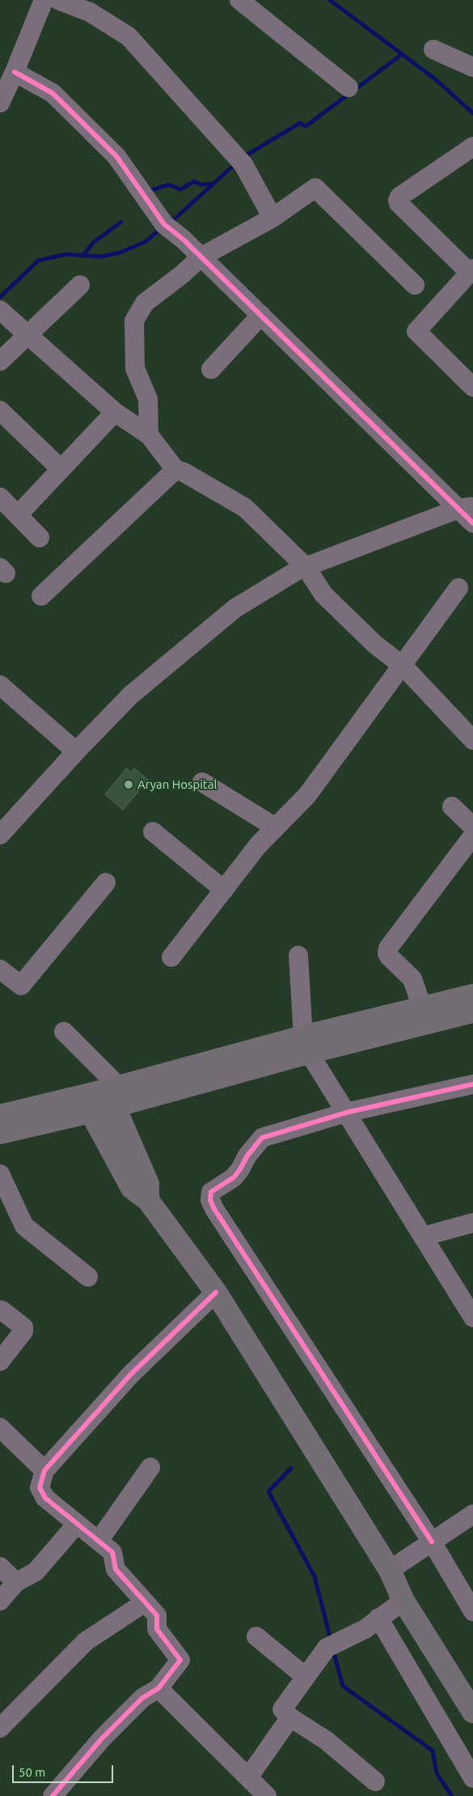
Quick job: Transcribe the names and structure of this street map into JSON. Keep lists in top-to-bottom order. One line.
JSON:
{"places":["Aryan Hospital"],"scale_bar":"50 m"}
